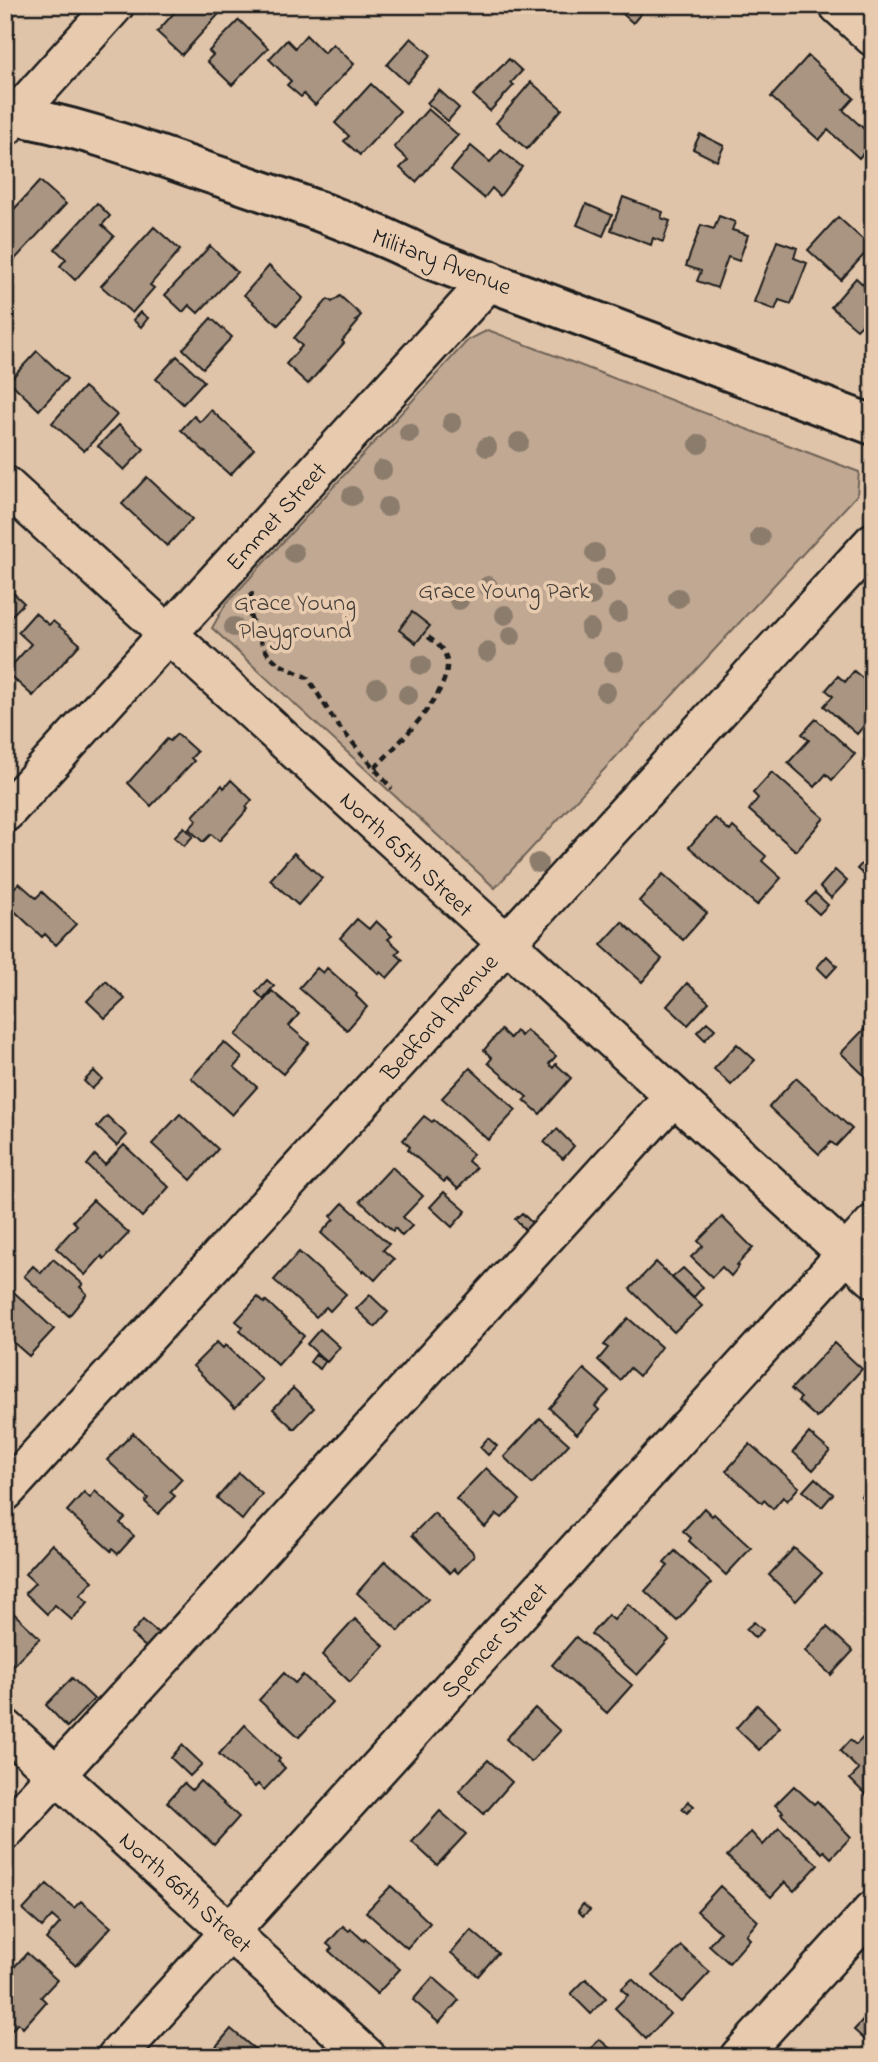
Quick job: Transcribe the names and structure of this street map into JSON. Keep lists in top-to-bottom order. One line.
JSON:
{"streets":{"main road":["Military Avenue"],"street":["Emmet Street","North 65th Street","Bedford Avenue","Spencer Street","North 66th Street"]},"crossings":[["Military Avenue","Emmet Street"],["Emmet Street","North 65th Street"],["North 65th Street","Bedford Avenue"],["North 65th Street","Spencer Street"],["Spencer Street","North 66th Street"]],"parks":["Grace Young Park","Grace Young Playground"]}
